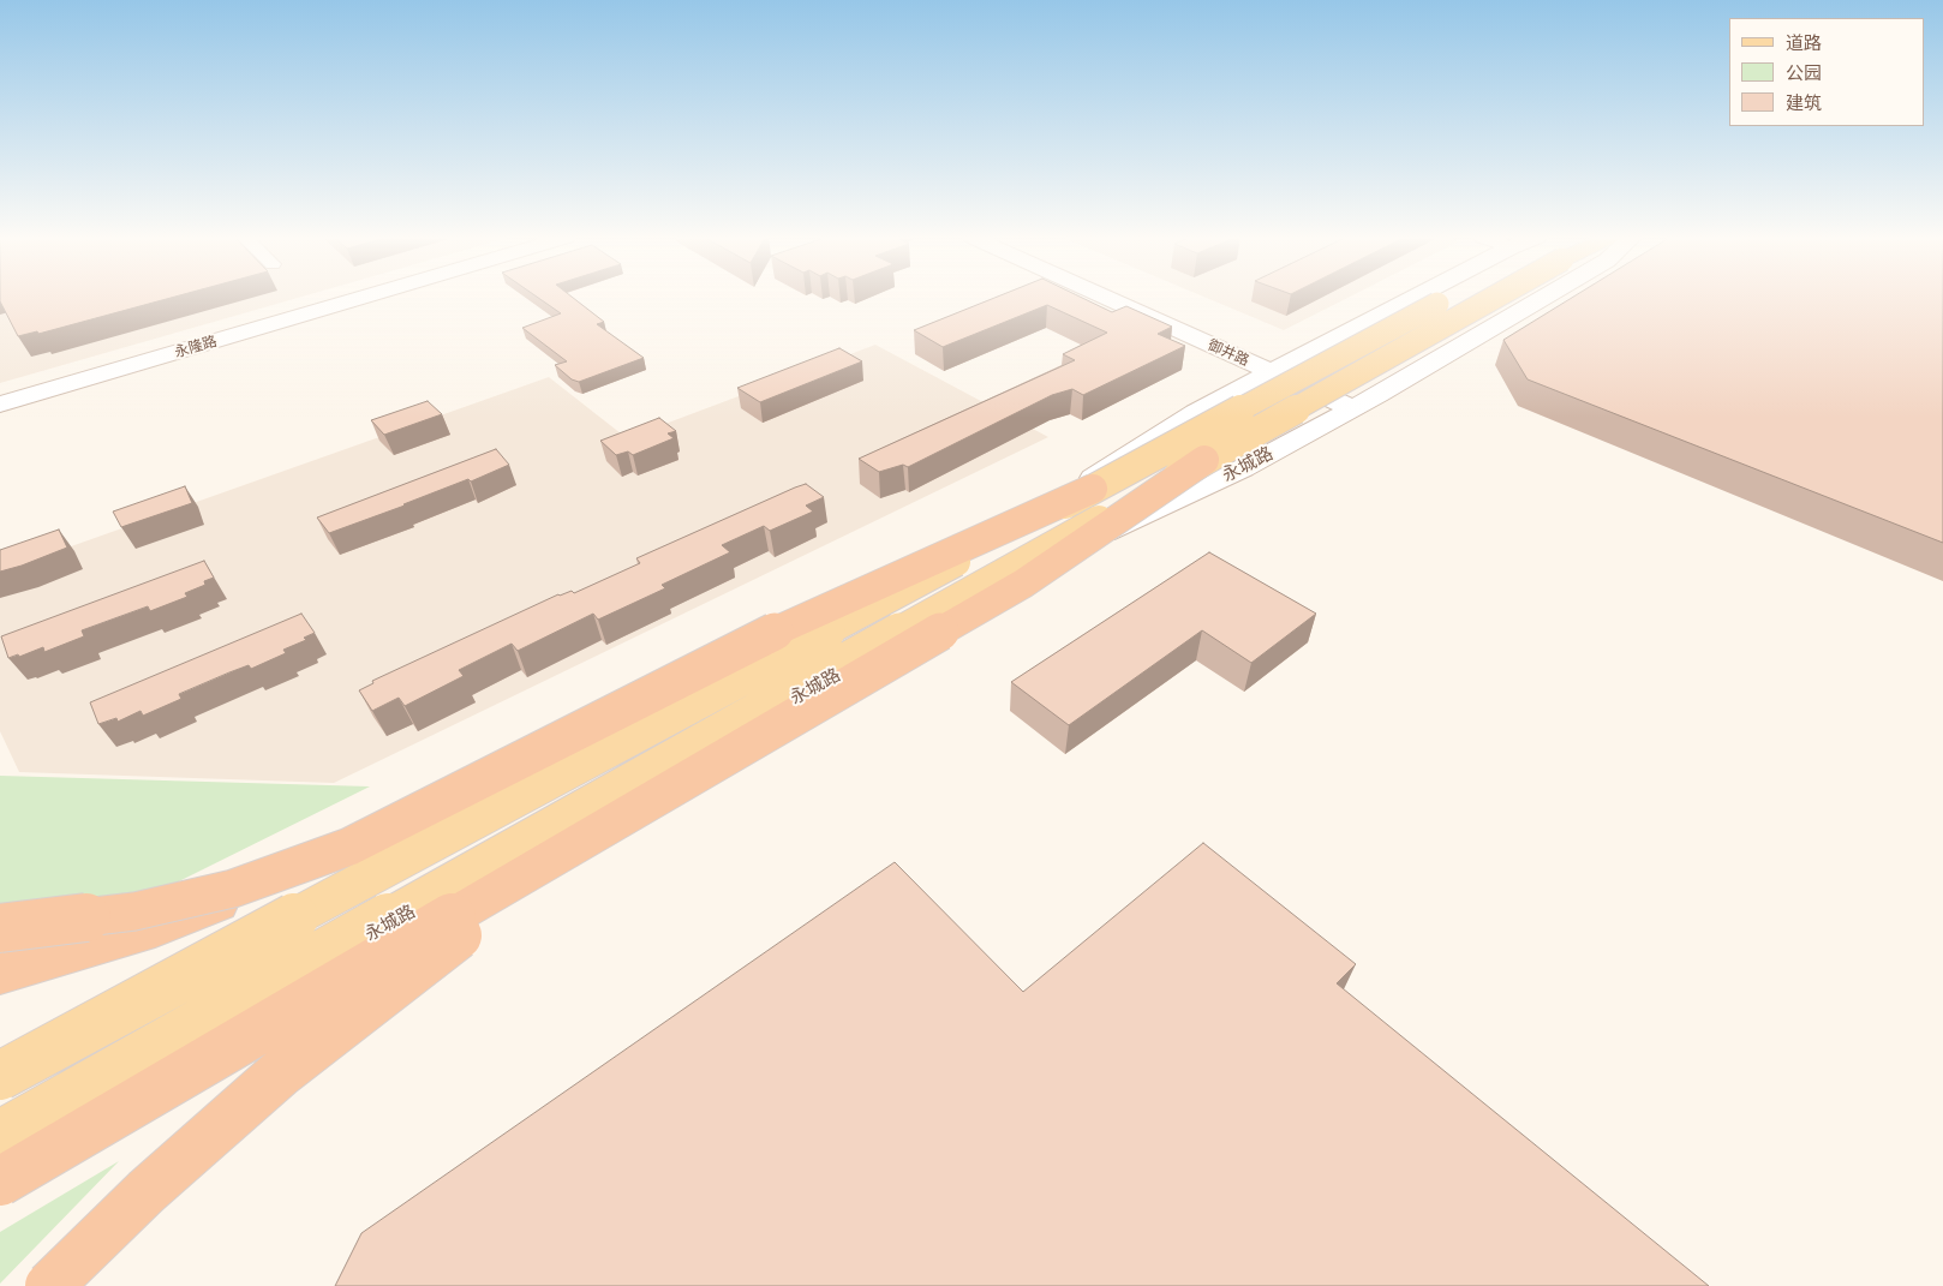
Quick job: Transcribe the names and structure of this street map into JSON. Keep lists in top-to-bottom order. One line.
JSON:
{"streets":{"street":["永隆路","御井路","永城路"]},"crossings":[["御井路","永城路"]],"legend":["道路","公园","建筑"]}
